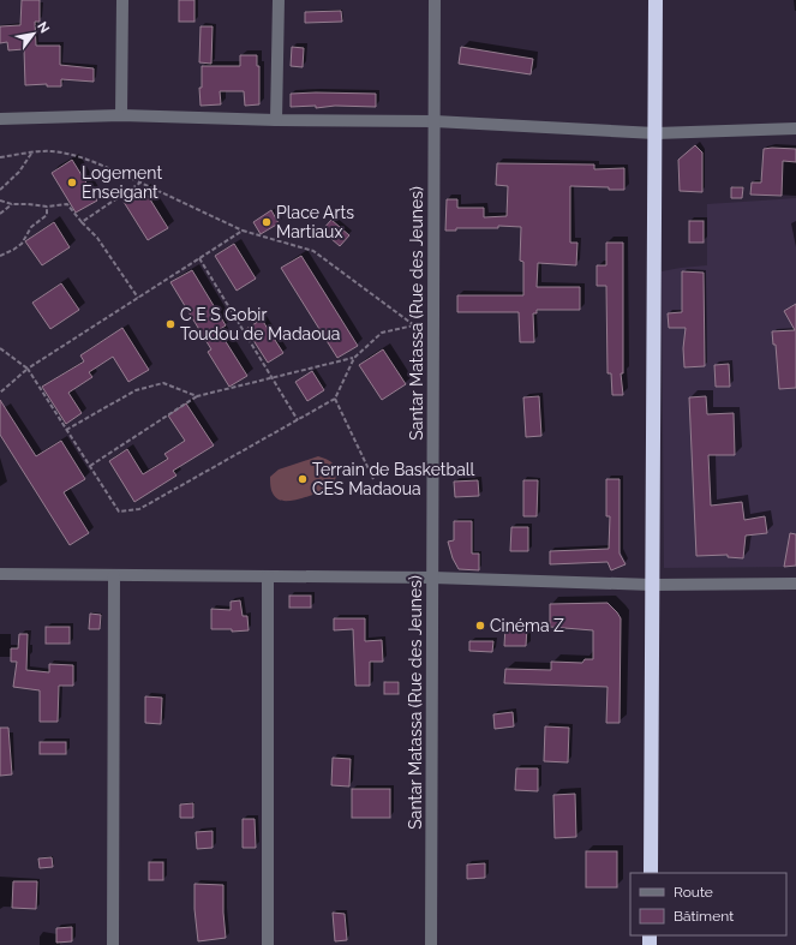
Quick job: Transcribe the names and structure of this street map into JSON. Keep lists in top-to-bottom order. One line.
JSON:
{"streets":{"street":["Santar Matassa (Rue des Jeunes)"]},"places":["Logement Enseigant","Place Arts Martiaux","C E S Gobir Toudou de Madaoua","Terrain de Basketball CES Madaoua","Cinéma Z"],"legend":["Route","Bâtiment"],"north":"top right"}
